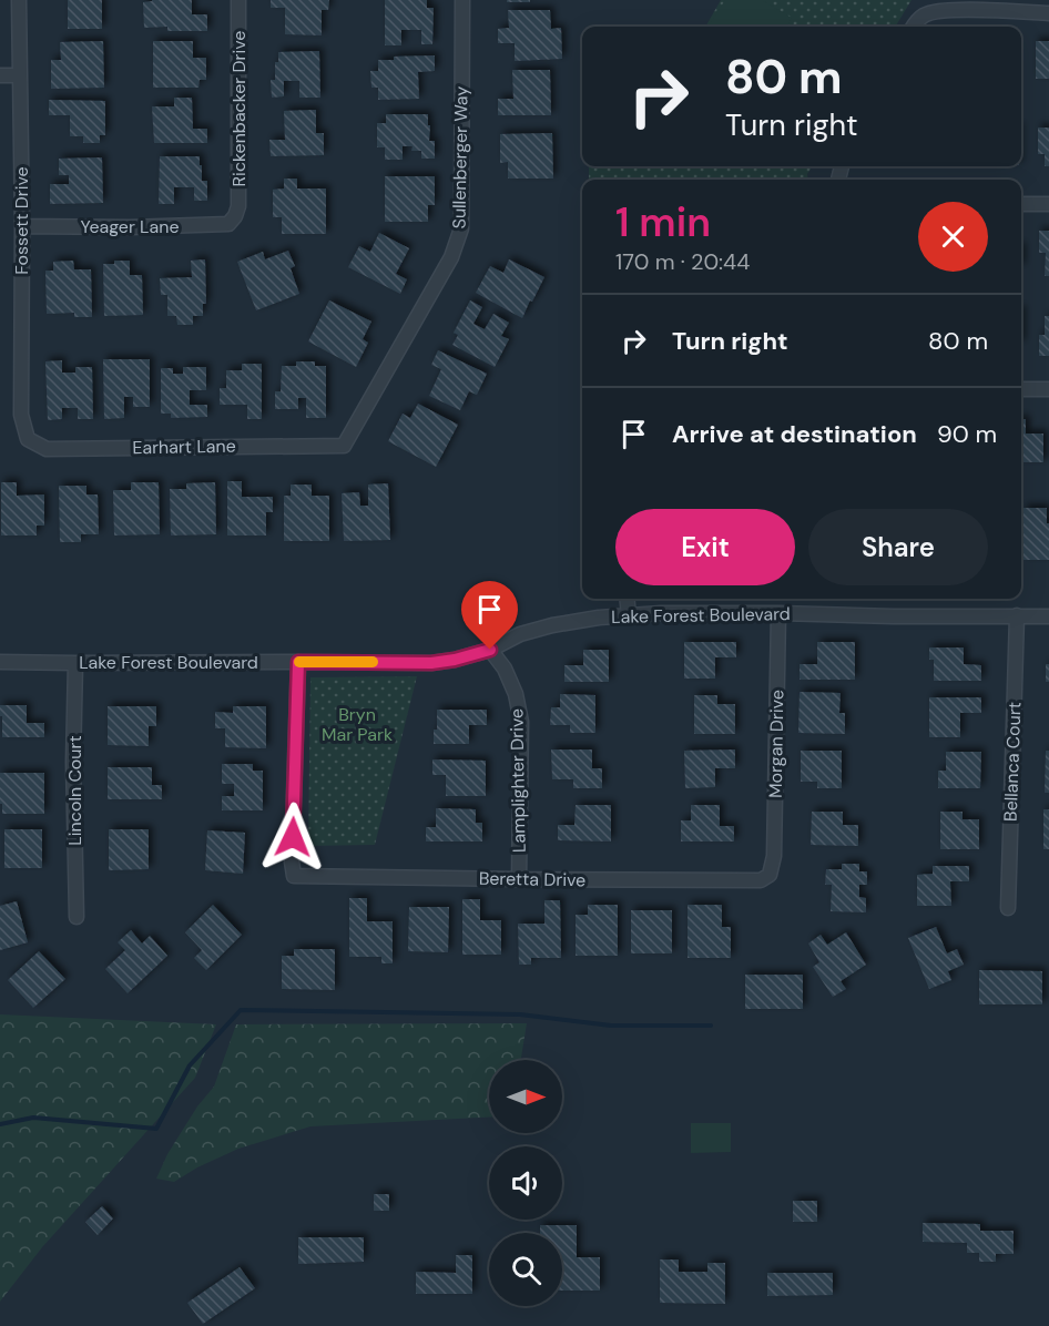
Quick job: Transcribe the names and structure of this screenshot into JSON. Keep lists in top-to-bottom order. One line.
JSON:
{"streets":{"street":["Rickenbacker Drive","Sullenberger Way","Fossett Drive","Yeager Lane","Earhart Lane","Lake Forest Boulevard","Morgan Drive","Bellanca Court","Lamplighter Drive","Lincoln Court","Beretta Drive"]},"crossings":[["Rickenbacker Drive","Yeager Lane"],["Sullenberger Way","Earhart Lane"],["Fossett Drive","Yeager Lane"],["Fossett Drive","Earhart Lane"],["Lake Forest Boulevard","Morgan Drive"],["Lake Forest Boulevard","Bellanca Court"],["Lake Forest Boulevard","Lamplighter Drive"],["Lake Forest Boulevard","Lincoln Court"],["Lake Forest Boulevard","Beretta Drive"],["Morgan Drive","Beretta Drive"],["Lamplighter Drive","Beretta Drive"]],"parks":["Bryn Mar Park"],"north":"right","page":{"turn":["80 m","Turn right"],"heading":["1 min","170 m · 20:44"],"list":[{"name":"Turn right","value":"80 m"},{"name":"Arrive at destination","value":"90 m"}],"buttons":["Exit","Share"]}}
